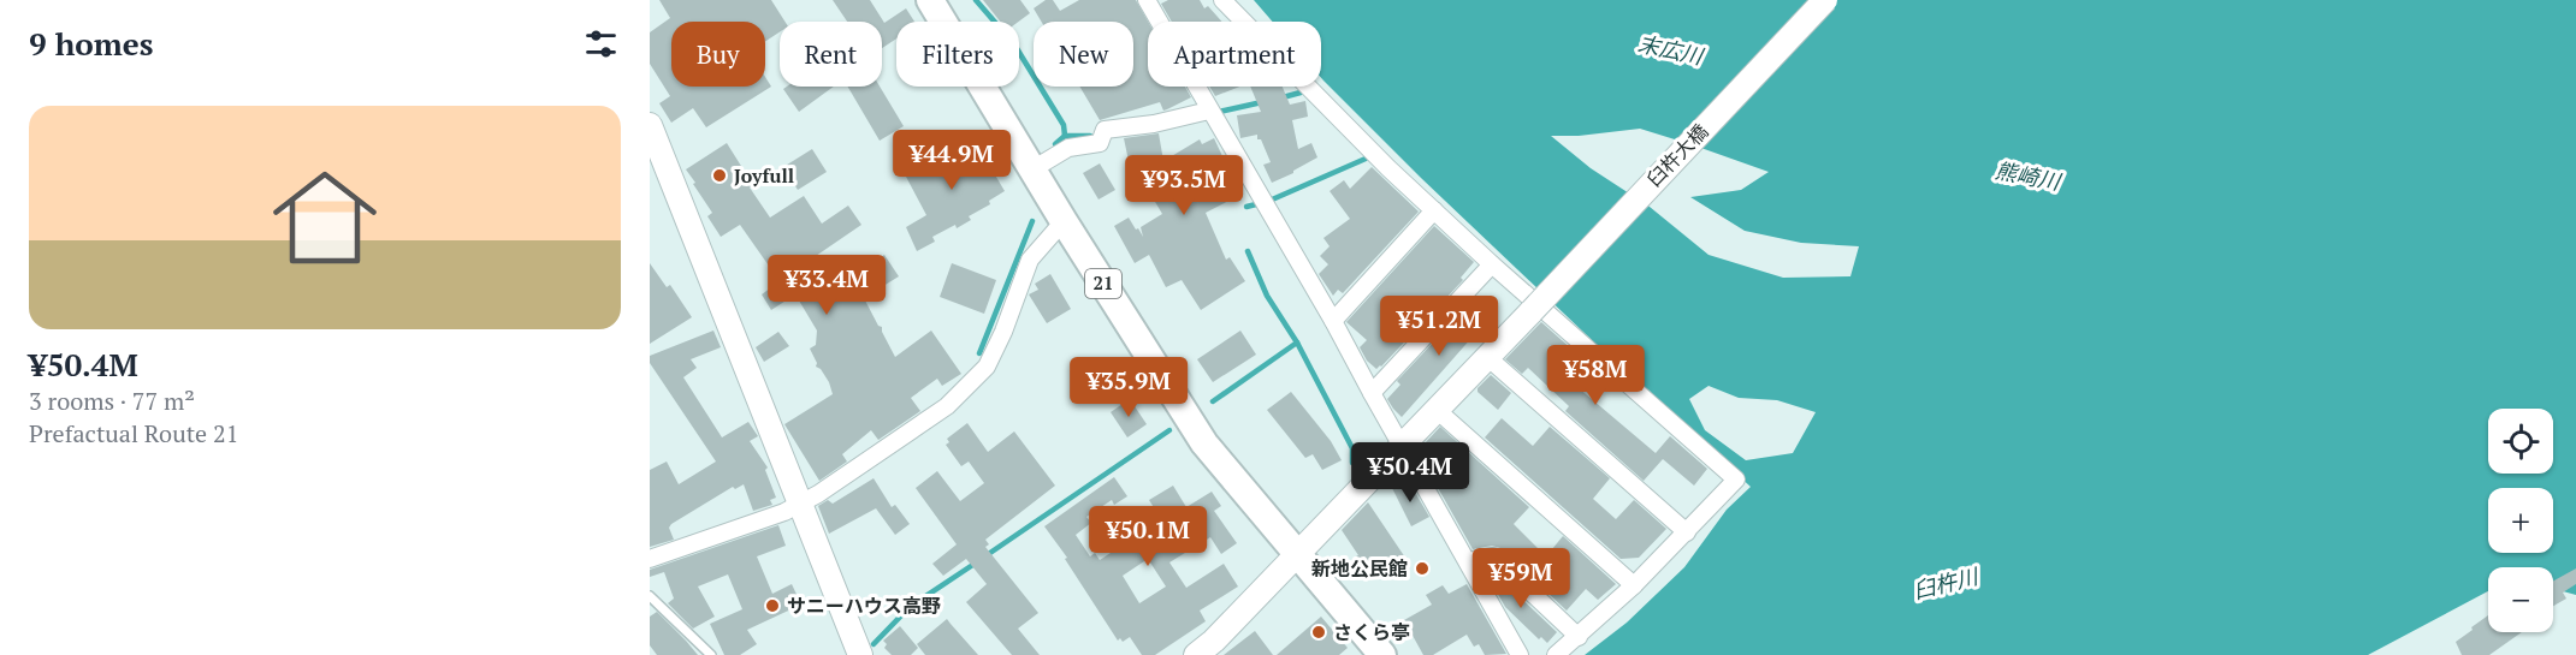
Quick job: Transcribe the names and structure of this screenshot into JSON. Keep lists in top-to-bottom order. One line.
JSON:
{"streets":{"main road":["21"],"street":["臼杵大橋"]},"crossings":[["臼杵大橋","21"]],"water":["末広川","熊崎川","臼杵川"],"places":["Joyfull","新地公民館","サニーハウス高野","さくら亭"],"page":{"heading":"9 homes","chip":["Buy","Rent","Filters","New","Apartment"],"list":[{"name":"¥50.4M","note":"3 rooms · 77 m² · Prefactual Route 21"}],"price":["¥44.9M","¥93.5M","¥33.4M","¥51.2M","¥58M","¥35.9M","¥50.4M","¥50.1M","¥59M"],"map_buttons":["+","−"]}}
